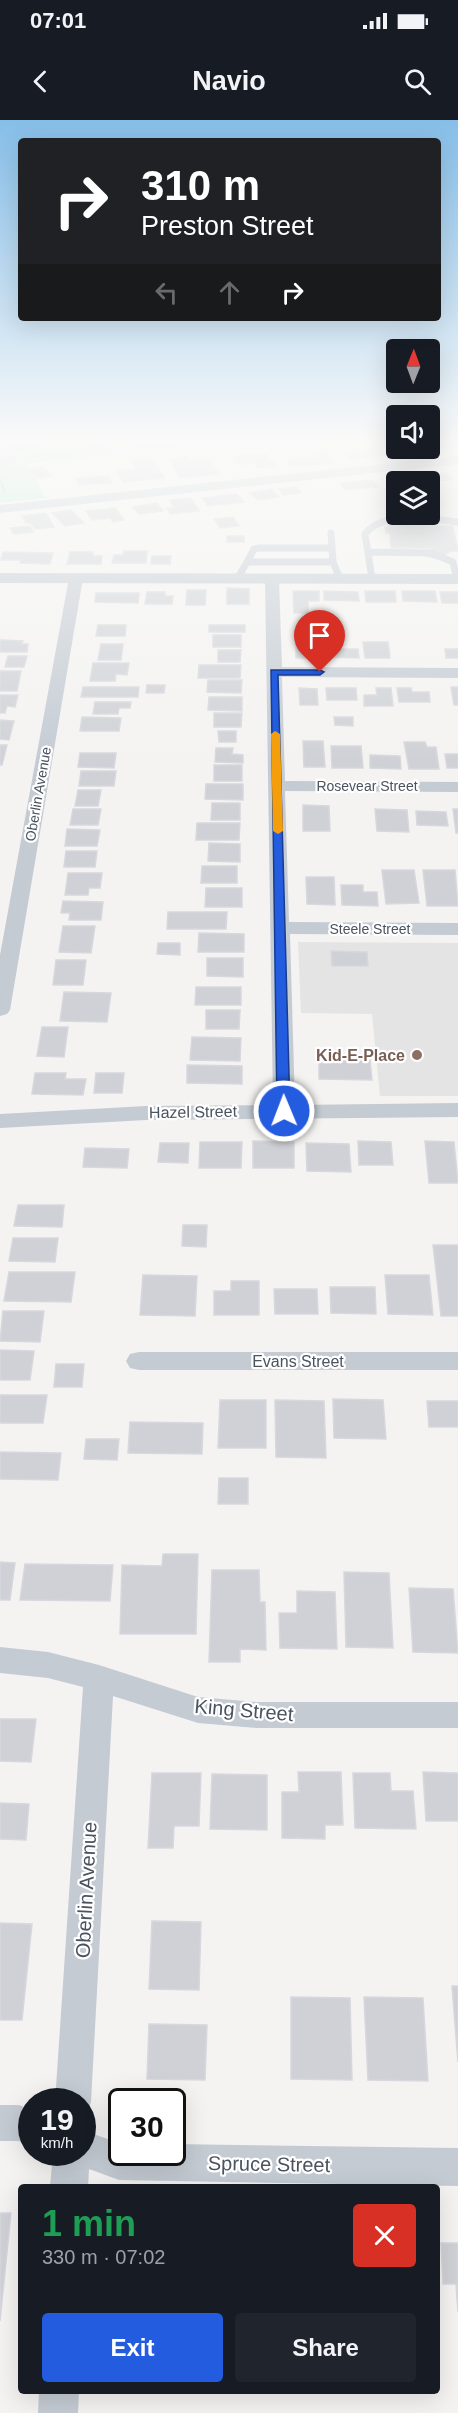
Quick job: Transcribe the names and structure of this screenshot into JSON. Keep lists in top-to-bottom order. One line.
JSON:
{"streets":{"street":["Rosevear Street","Oberlin Avenue","Steele Street","Hazel Street","Evans Street","King Street","Spruce Street"]},"crossings":[["Oberlin Avenue","King Street"]],"places":["Kid-E-Place"],"north":"top","page":{"status":"07:01","header":"Navio","turn":["310 m","Preston Street"],"speed":"19 km/h","limit":"30","heading":["1 min","330 m · 07:02"],"buttons":["Exit","Share"]}}
